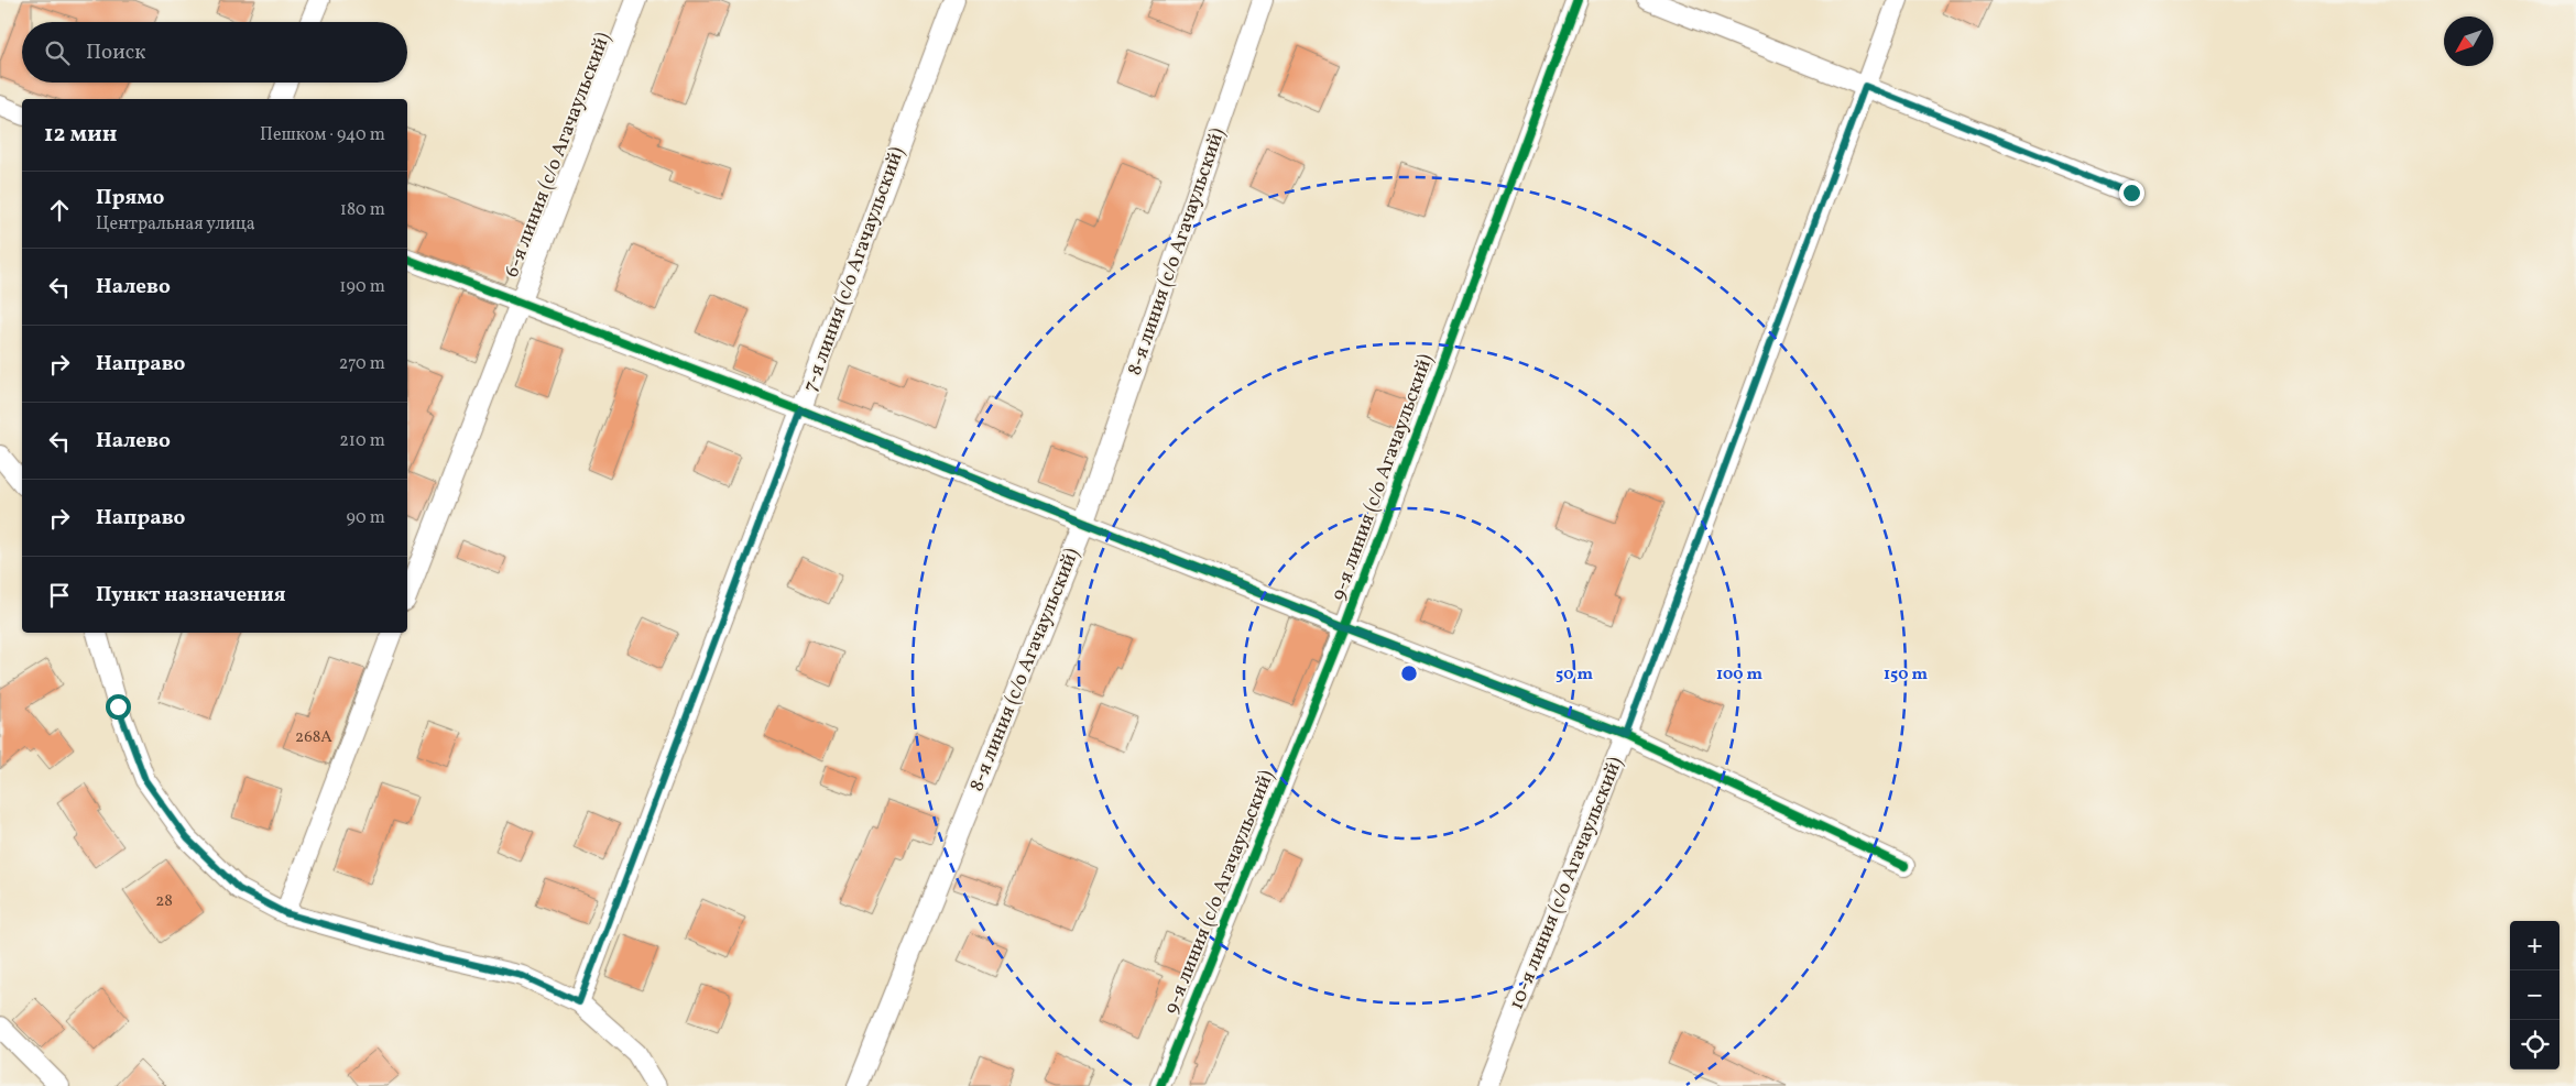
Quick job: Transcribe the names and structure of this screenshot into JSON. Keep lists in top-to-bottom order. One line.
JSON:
{"streets":{"street":["6-я линия (с/о Агачаульский)","8-я линия (с/о Агачаульский)","7-я линия (с/о Агачаульский)","9-я линия (с/о Агачаульский)","10-я линия (с/о Агачаульский)"]},"house_numbers":["268А","28"],"north":"bottom left","page":{"search":"Поиск","heading":["12 мин","Пешком · 940 m"],"list":[["Прямо","Центральная улица","180 m"],["Налево","190 m"],["Направо","270 m"],["Налево","210 m"],["Направо","90 m"],"Пункт назначения"],"map_buttons":["+","−"]},"rings":["50 m","100 m","150 m"]}
